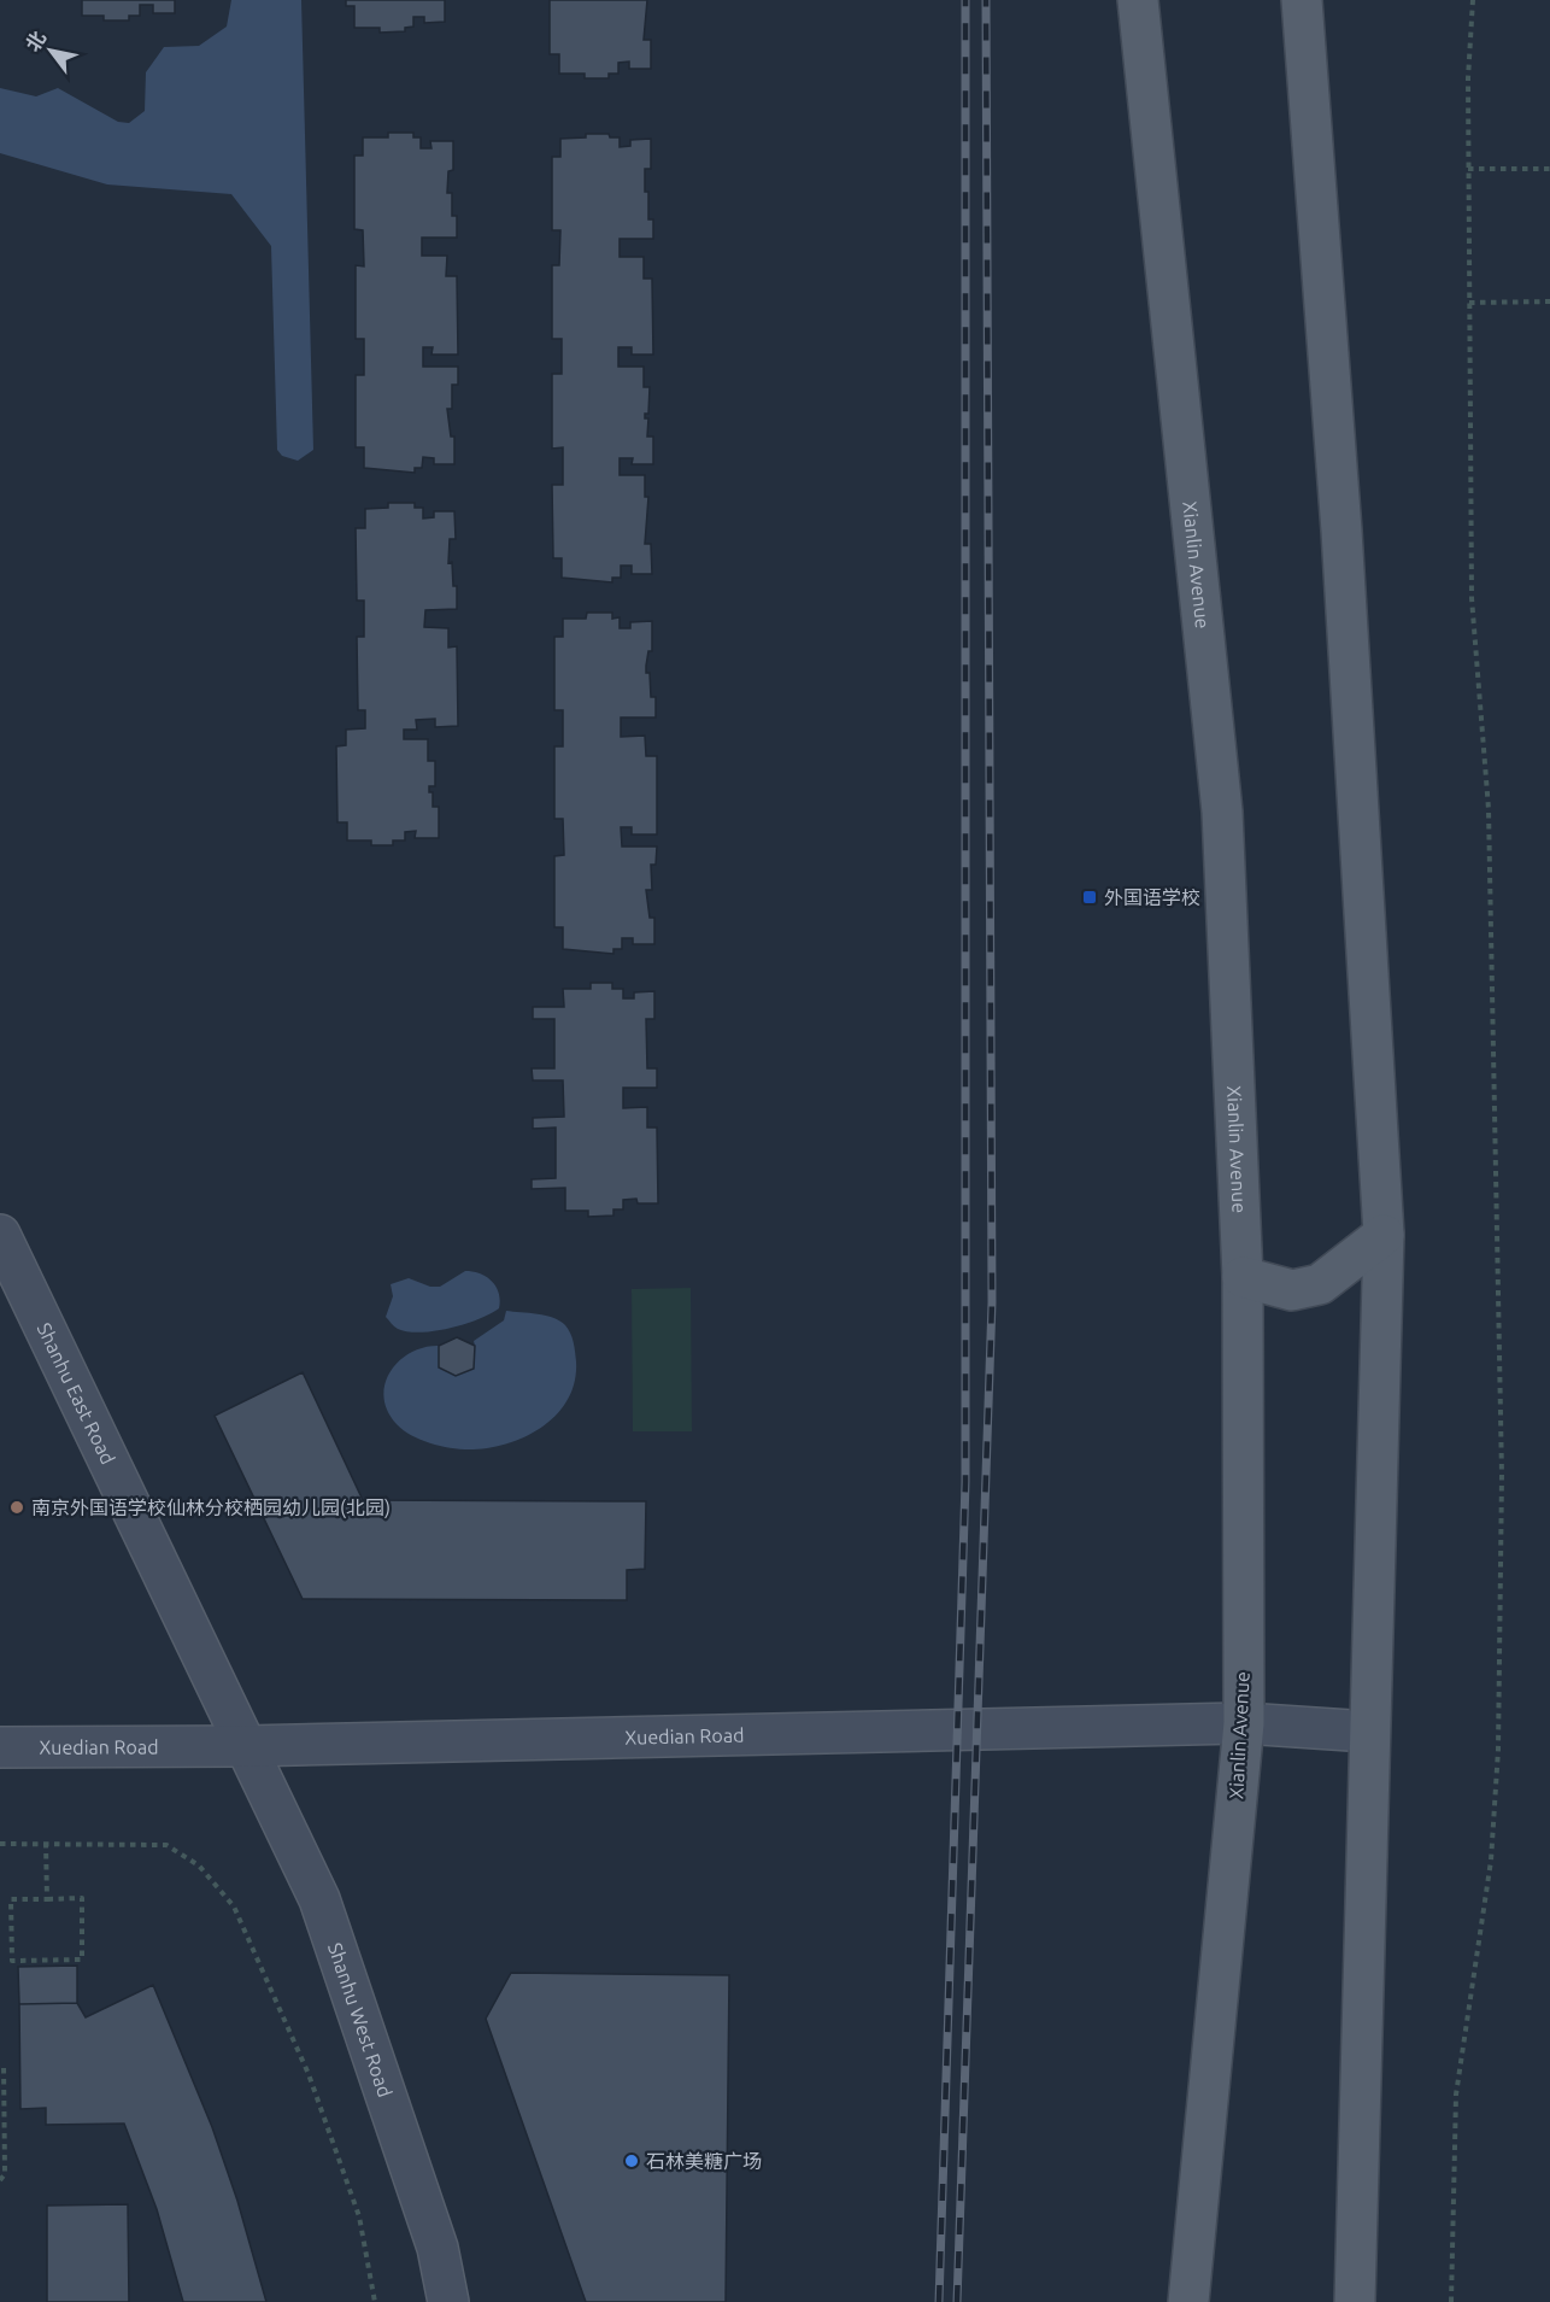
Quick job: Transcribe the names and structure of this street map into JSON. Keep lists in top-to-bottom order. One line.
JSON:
{"streets":{"main road":["Xianlin Avenue"],"street":["Shanhu East Road","Xuedian Road","Shanhu West Road"]},"crossings":[["Xianlin Avenue","Xuedian Road"],["Shanhu East Road","Xuedian Road"],["Shanhu East Road","Shanhu West Road"],["Xuedian Road","Shanhu West Road"]],"places":{"transit":["外国语学校"],"other":["南京外国语学校仙林分校栖园幼儿园(北园)","石林美糖广场"]},"north":"top left"}
